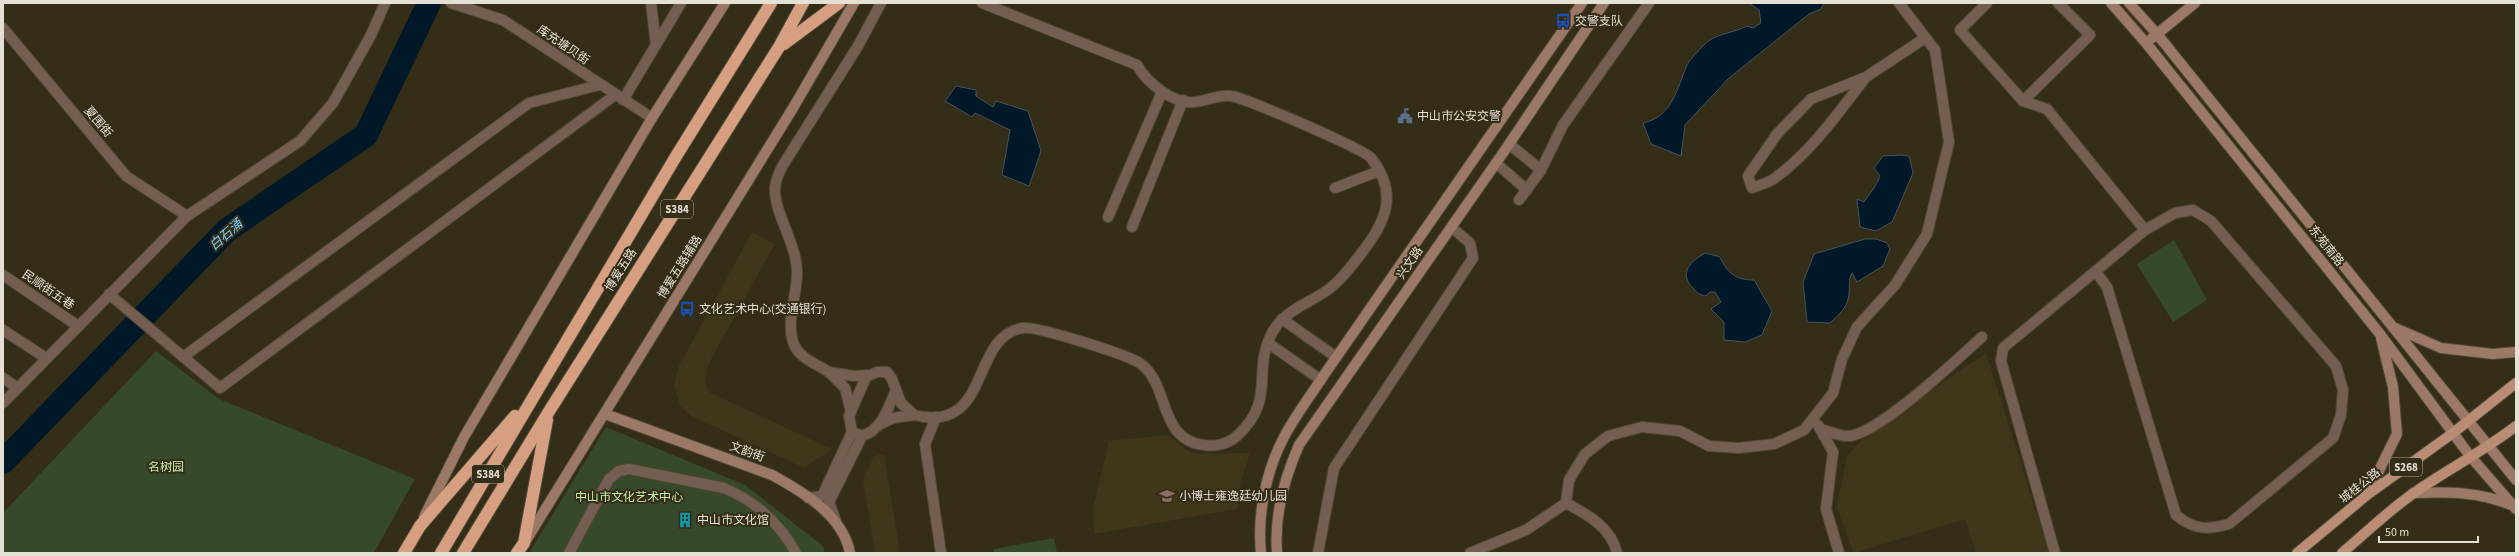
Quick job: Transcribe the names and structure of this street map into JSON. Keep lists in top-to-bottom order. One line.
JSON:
{"streets":{"highway":["S384","博爱五路"],"main road":["S268","城桂公路"],"street":["库充塘贝街","夏围街","东苑南路","兴文路","博爱五路辅路","民顺街五巷","文韵街"]},"crossings":[["东苑南路","S268"],["东苑南路","城桂公路"],["博爱五路辅路","文韵街"]],"water":["白石涌"],"parks":["名树园","中山市文化艺术中心"],"places":{"bus stop":["交警支队","文化艺术中心(交通银行)"],"public building":["中山市公安交警"],"school or university":["小博士雍逸廷幼儿园"],"building":["中山市文化馆"]},"scale_bar":"50 m"}
